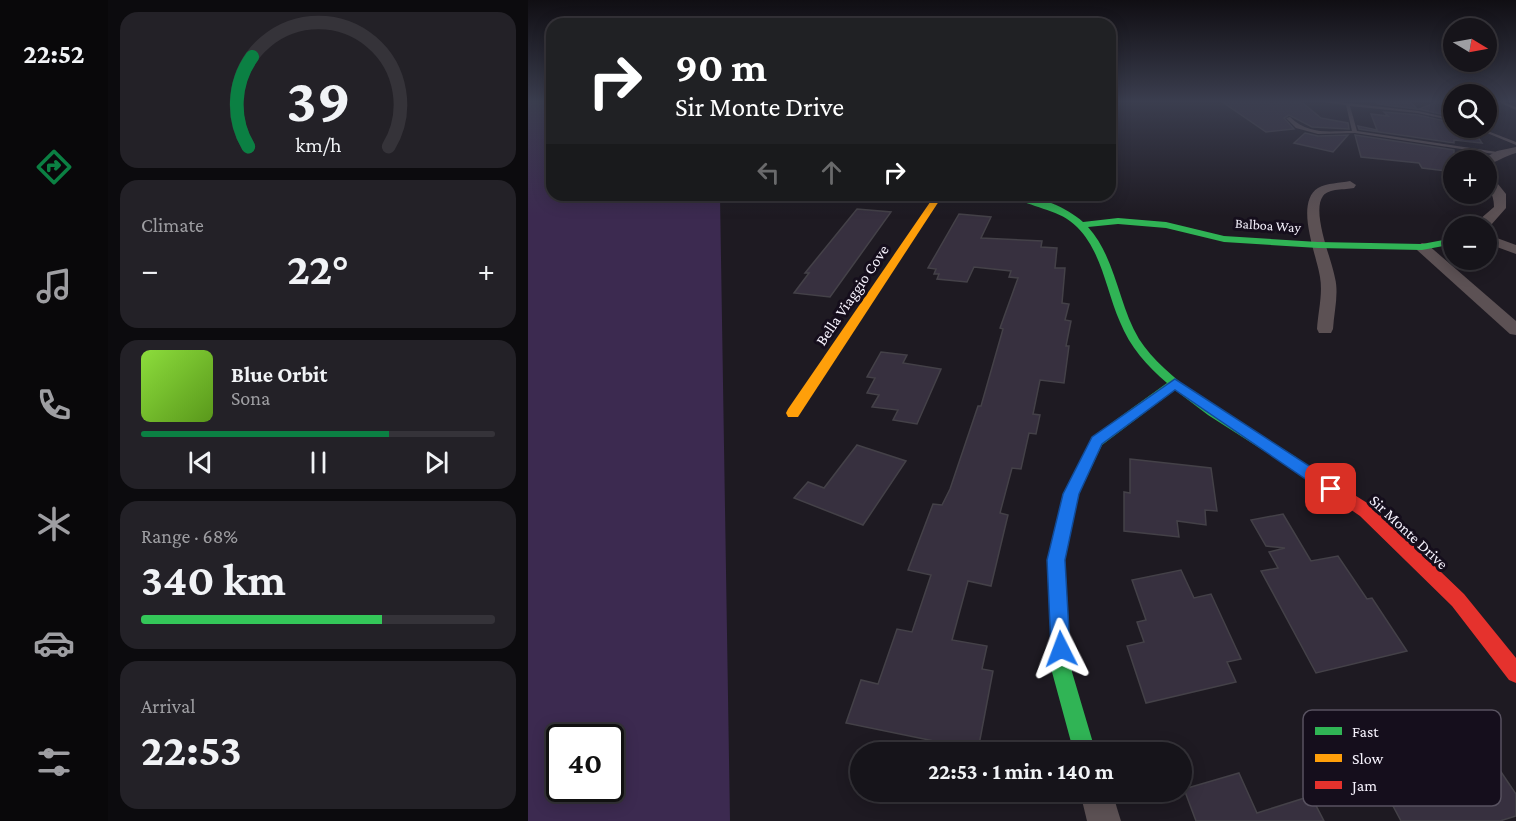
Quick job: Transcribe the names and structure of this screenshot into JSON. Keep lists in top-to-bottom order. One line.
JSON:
{"streets":{"street":["Balboa Way","Bella Viaggio Cove","Sir Monte Drive"]},"crossings":[["Balboa Way","Sir Monte Drive"]],"legend":["Fast","Slow","Jam"],"north":"right","page":{"tabs":"22:52","map_buttons":["+","−"],"turn":["90 m","Sir Monte Drive"],"tile":["Climate",["Range · 68%","340 km"],["Arrival","22:53"]],"heat":["−","22°","+"],"song":["Blue Orbit","Sona"],"limit":"40","trip":"22:53 · 1 min · 140 m","gauge":["39","km/h"]}}
